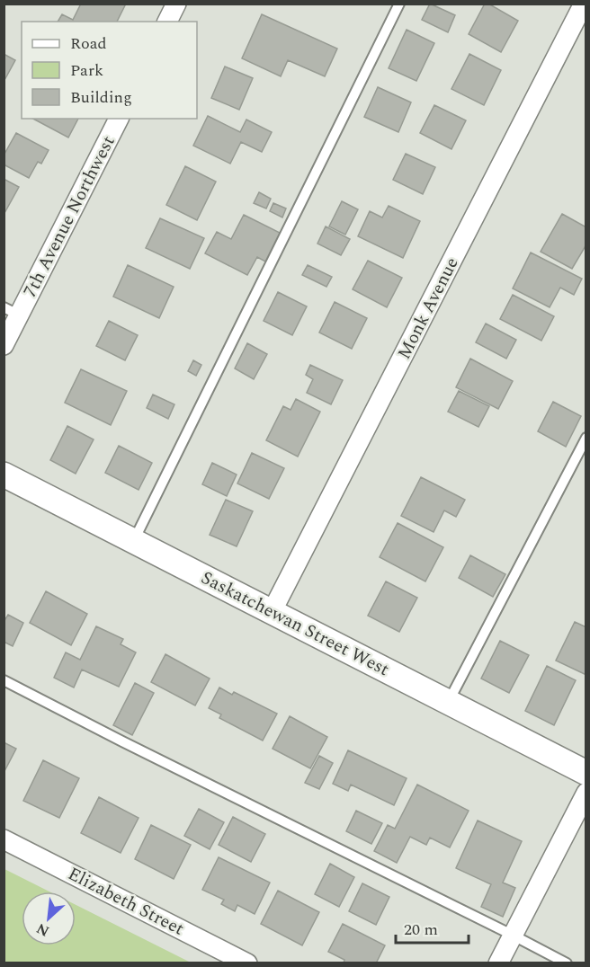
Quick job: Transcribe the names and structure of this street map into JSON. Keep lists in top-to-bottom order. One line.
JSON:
{"streets":{"street":["7th Avenue Northwest","Monk Avenue","Saskatchewan Street West","Elizabeth Street"]},"crossings":[["Monk Avenue","Saskatchewan Street West"]],"legend":["Road","Park","Building"],"scale_bar":"20 m","north":"bottom left"}
